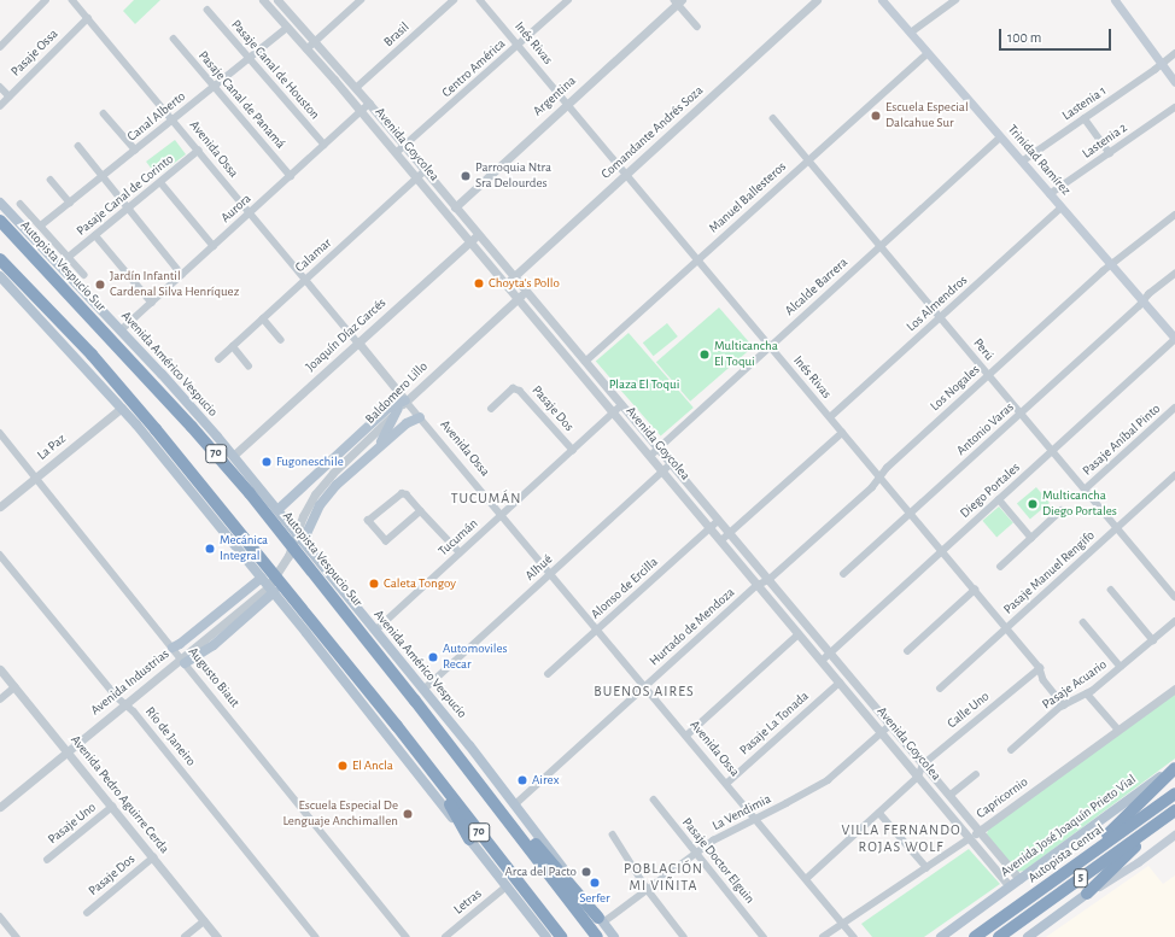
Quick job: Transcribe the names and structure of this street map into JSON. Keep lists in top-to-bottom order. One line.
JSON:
{"streets":{"highway":["Autopista Vespucio Sur","70","Autopista Central","5"],"main road":["Trinidad Ramírez","Avenida Américo Vespucio","Avenida José Joaquín Prieto Vial"],"street":["Brasil","Inés Rivas","Pasaje Ossa","Centro América","Pasaje Canal de Houston","Argentina","Pasaje Canal de Panamá","Lastenia 1","Canal Alberto","Comandante Andrés Soza","Lastenia 2","Avenida Goycolea","Avenida Ossa","Pasaje Canal de Corinto","Manuel Ballesteros","Aurora","Calamar","Alcalde Barrera","Los Almendros","Joaquín Díaz Garcés","Perú","Los Nogales","Baldomero Lillo","Pasaje Dos","Antonio Varas","Pasaje Aníbal Pinto","La Paz","Diego Portales","Tucumán","Alhué","Pasaje Manuel Rengifo","Alonso de Ercilla","Hurtado de Mendoza","Augusto Biaut","Avenida Industrias","Pasaje Acuario","Calle Uno","Pasaje La Tonada","Río de Janeiro","Avenida Pedro Aguirre Cerda","Capricornio","La Vendimia","Pasaje Uno","Pasaje Doctor Elguin","Letras"]},"crossings":[["Brasil","Avenida Goycolea"],["Inés Rivas","Centro América"],["Inés Rivas","Argentina"],["Inés Rivas","Comandante Andrés Soza"],["Inés Rivas","Manuel Ballesteros"],["Inés Rivas","Alcalde Barrera"],["Inés Rivas","Los Almendros"],["Inés Rivas","Los Nogales"],["Inés Rivas","Antonio Varas"],["Inés Rivas","Diego Portales"],["Inés Rivas","Pasaje Manuel Rengifo"],["Inés Rivas","Pasaje Acuario"],["Inés Rivas","Calle Uno"],["Pasaje Ossa","Avenida Ossa"],["Centro América","Avenida Goycolea"],["Pasaje Canal de Houston","Canal Alberto"],["Pasaje Canal de Houston","Aurora"],["Argentina","Avenida Goycolea"],["Pasaje Canal de Panamá","Canal Alberto"],["Pasaje Canal de Panamá","Aurora"],["Lastenia 1","Trinidad Ramírez"],["Canal Alberto","Avenida Goycolea"],["Canal Alberto","Avenida Ossa"],["Comandante Andrés Soza","Avenida Goycolea"],["Lastenia 2","Trinidad Ramírez"],["Avenida Goycolea","Manuel Ballesteros"],["Avenida Goycolea","Aurora"],["Avenida Goycolea","Calamar"],["Avenida Goycolea","Alcalde Barrera"],["Avenida Goycolea","Joaquín Díaz Garcés"],["Avenida Goycolea","Los Nogales"],["Avenida Goycolea","Baldomero Lillo"],["Avenida Goycolea","Diego Portales"],["Avenida Goycolea","Tucumán"],["Avenida Goycolea","Alhué"],["Avenida Goycolea","Alonso de Ercilla"],["Avenida Goycolea","Hurtado de Mendoza"],["Avenida Goycolea","Calle Uno"],["Avenida Goycolea","Pasaje La Tonada"],["Avenida Goycolea","Capricornio"],["Avenida Goycolea","La Vendimia"],["Avenida Goycolea","Avenida José Joaquín Prieto Vial"],["Avenida Ossa","Pasaje Canal de Corinto"],["Avenida Ossa","Aurora"],["Avenida Ossa","Calamar"],["Avenida Ossa","Joaquín Díaz Garcés"],["Avenida Ossa","Baldomero Lillo"],["Avenida Ossa","Tucumán"],["Avenida Ossa","Alhué"],["Avenida Ossa","Alonso de Ercilla"],["Avenida Ossa","Hurtado de Mendoza"],["Avenida Ossa","Pasaje La Tonada"],["Avenida Ossa","Capricornio"],["Avenida Ossa","La Vendimia"],["Trinidad Ramírez","Manuel Ballesteros"],["Trinidad Ramírez","Alcalde Barrera"],["Trinidad Ramírez","Los Almendros"],["Trinidad Ramírez","Los Nogales"],["Trinidad Ramírez","Antonio Varas"],["Trinidad Ramírez","Diego Portales"],["Manuel Ballesteros","Perú"],["Aurora","Avenida Américo Vespucio"],["Alcalde Barrera","Perú"],["Los Almendros","Perú"],["Joaquín Díaz Garcés","Avenida Américo Vespucio"],["Perú","Los Nogales"],["Perú","Antonio Varas"],["Perú","Pasaje Aníbal Pinto"],["Perú","Diego Portales"],["Perú","Pasaje Manuel Rengifo"],["Avenida Américo Vespucio","Tucumán"],["Avenida Américo Vespucio","Alhué"],["Avenida Américo Vespucio","Hurtado de Mendoza"],["Avenida Américo Vespucio","La Vendimia"],["Los Nogales","Hurtado de Mendoza"],["Baldomero Lillo","Avenida Industrias"],["Pasaje Dos","Tucumán"],["Pasaje Dos","Avenida Pedro Aguirre Cerda"],["La Paz","Augusto Biaut"],["Augusto Biaut","Avenida Industrias"],["Avenida Industrias","Río de Janeiro"],["Avenida Industrias","Avenida Pedro Aguirre Cerda"],["Avenida Pedro Aguirre Cerda","Pasaje Uno"],["La Vendimia","Pasaje Doctor Elguin"]],"districts":["TUCUMÁN","BUENOS AIRES","VILLA FERNANDO ROJAS WOLF","POBLACIÓN MI VIÑITA"],"parks":["Plaza El Toqui"],"places":["Escuela Especial Dalcahue Sur","Parroquia Ntra Sra Delourdes","Choyta's Pollo","Jardín Infantil Cardenal Silva Henríquez","Multicancha El Toqui","Fugoneschile","Multicancha Diego Portales","Mecánica Integral","Caleta Tongoy","Automoviles Recar","El Ancla","Airex","Escuela Especial De Lenguaje Anchimallen","Arca del Pacto","Serfer"],"scale_bar":"100 m"}
